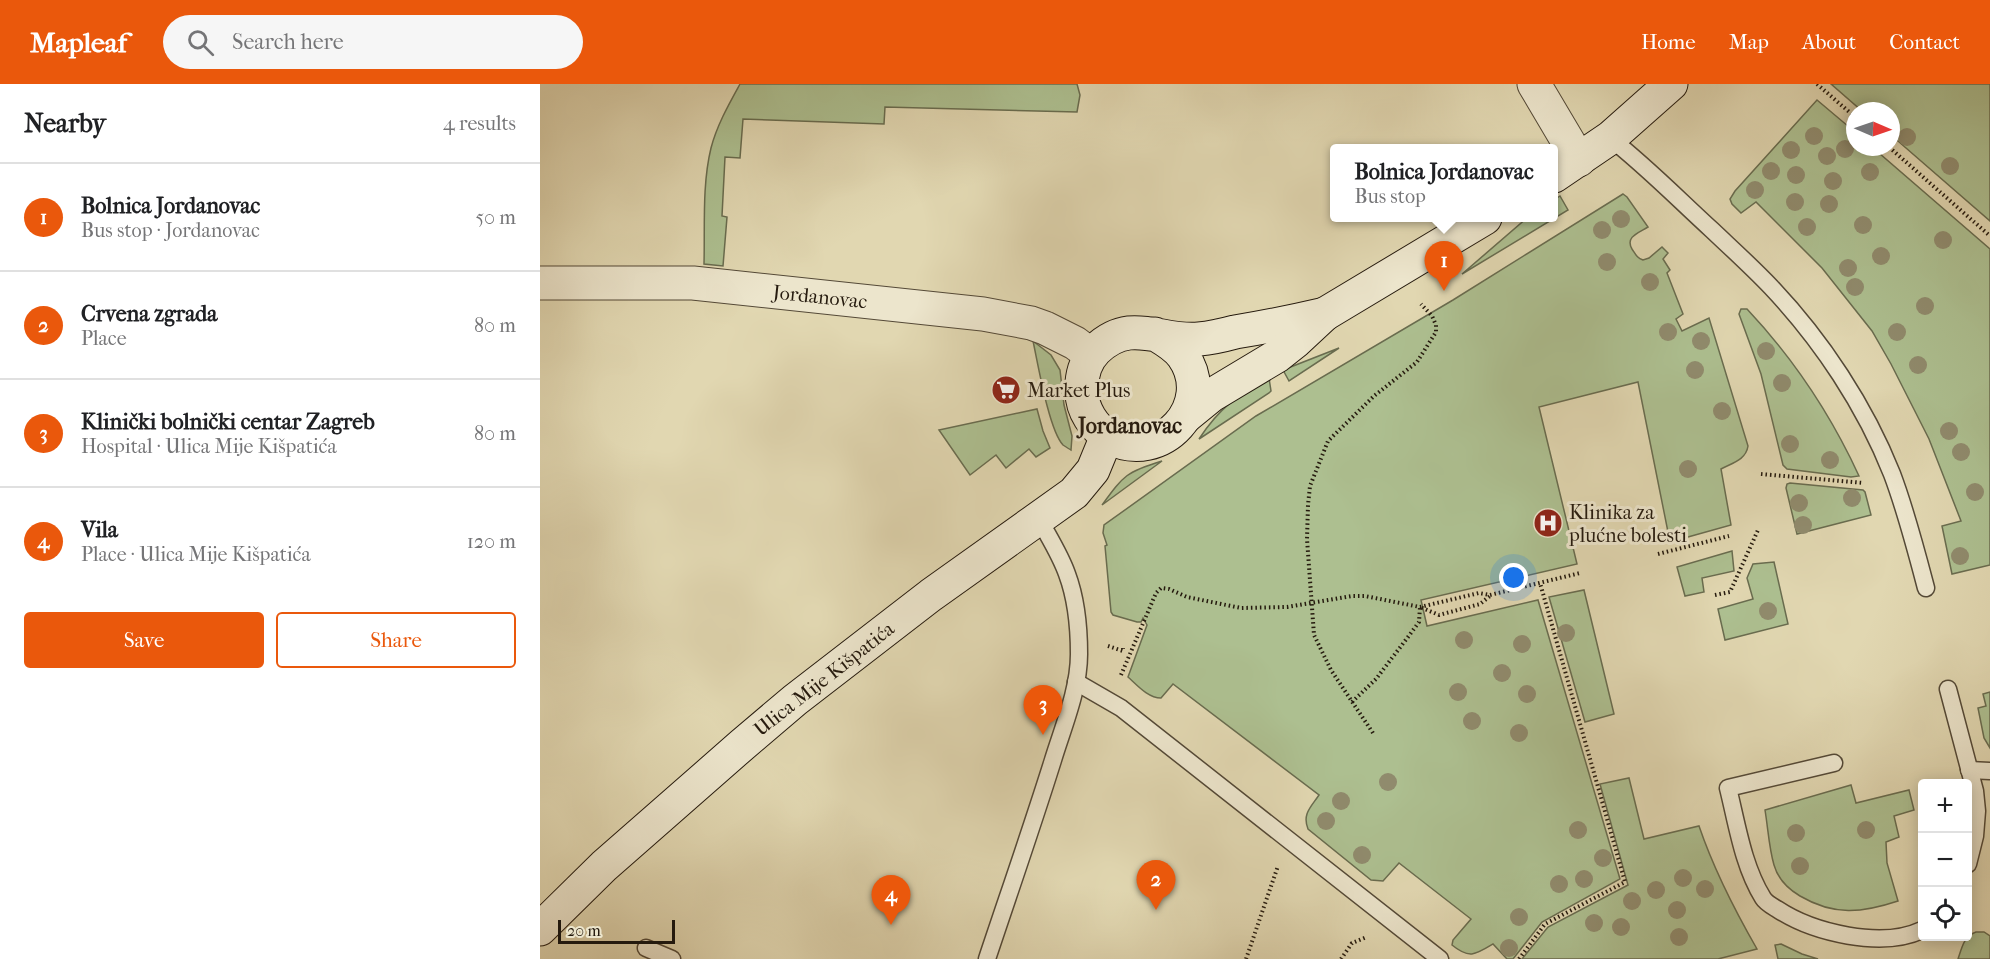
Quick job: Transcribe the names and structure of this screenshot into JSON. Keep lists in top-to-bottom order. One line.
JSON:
{"streets":{"main road":["Jordanovac","Ulica Mije Kišpatića"]},"crossings":[["Jordanovac","Ulica Mije Kišpatića"]],"districts":["Jordanovac"],"places":{"supermarket":["Market Plus"],"hospital":["Klinika za plućne bolesti"]},"scale_bar":"20 m","north":"right","page":{"header":"Mapleaf","search":"Search here","nav":["Home","Map","About","Contact"],"heading":["Nearby","4 results"],"popup":["Bolnica Jordanovac","Bus stop"],"list":[{"mark":"1","name":"Bolnica Jordanovac","note":"Bus stop · Jordanovac","value":"50 m"},{"mark":"2","name":"Crvena zgrada","note":"Place","value":"80 m"},{"mark":"3","name":"Klinički bolnički centar Zagreb","note":"Hospital · Ulica Mije Kišpatića","value":"80 m"},{"mark":"4","name":"Vila","note":"Place · Ulica Mije Kišpatića","value":"120 m"}],"pins":["1","3","2","4"],"buttons":["Save","Share"],"map_buttons":["+","−"],"scale":"20 m"}}
